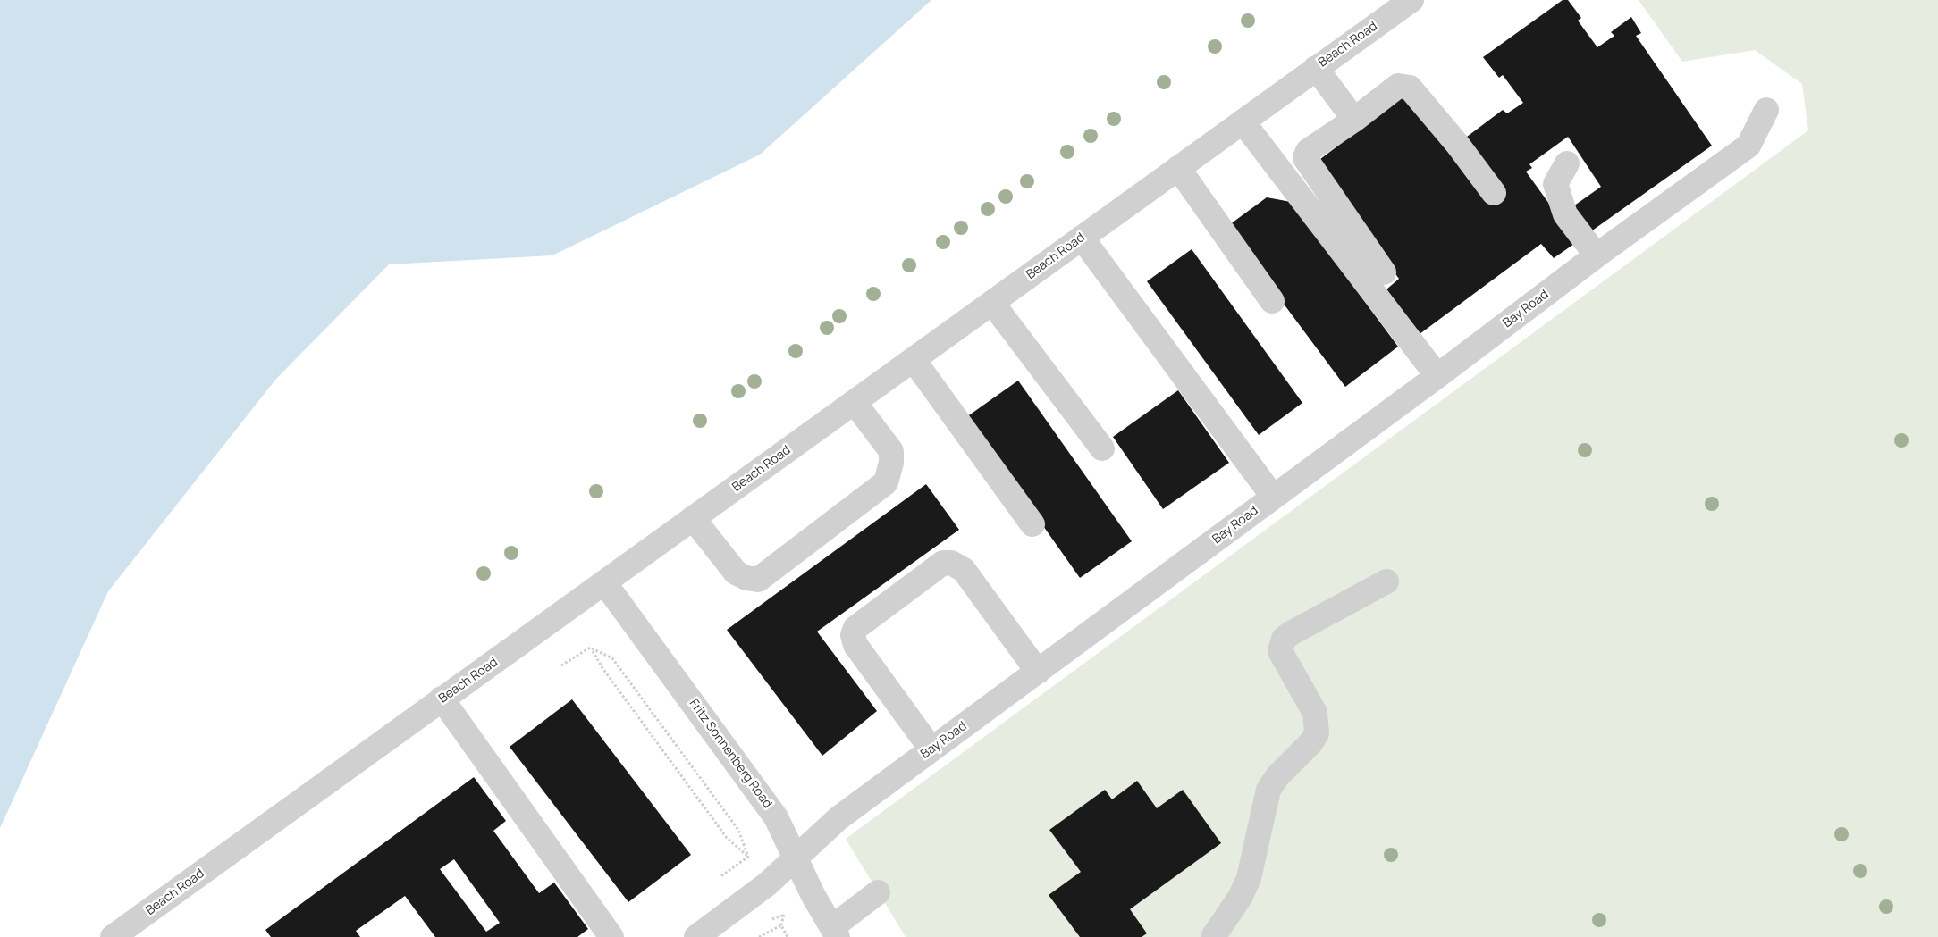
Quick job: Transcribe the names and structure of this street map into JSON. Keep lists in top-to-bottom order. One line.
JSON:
{"streets":{"street":["Beach Road","Bay Road","Fritz Sonnenberg Road"]},"crossings":[["Beach Road","Fritz Sonnenberg Road"],["Bay Road","Fritz Sonnenberg Road"]]}
